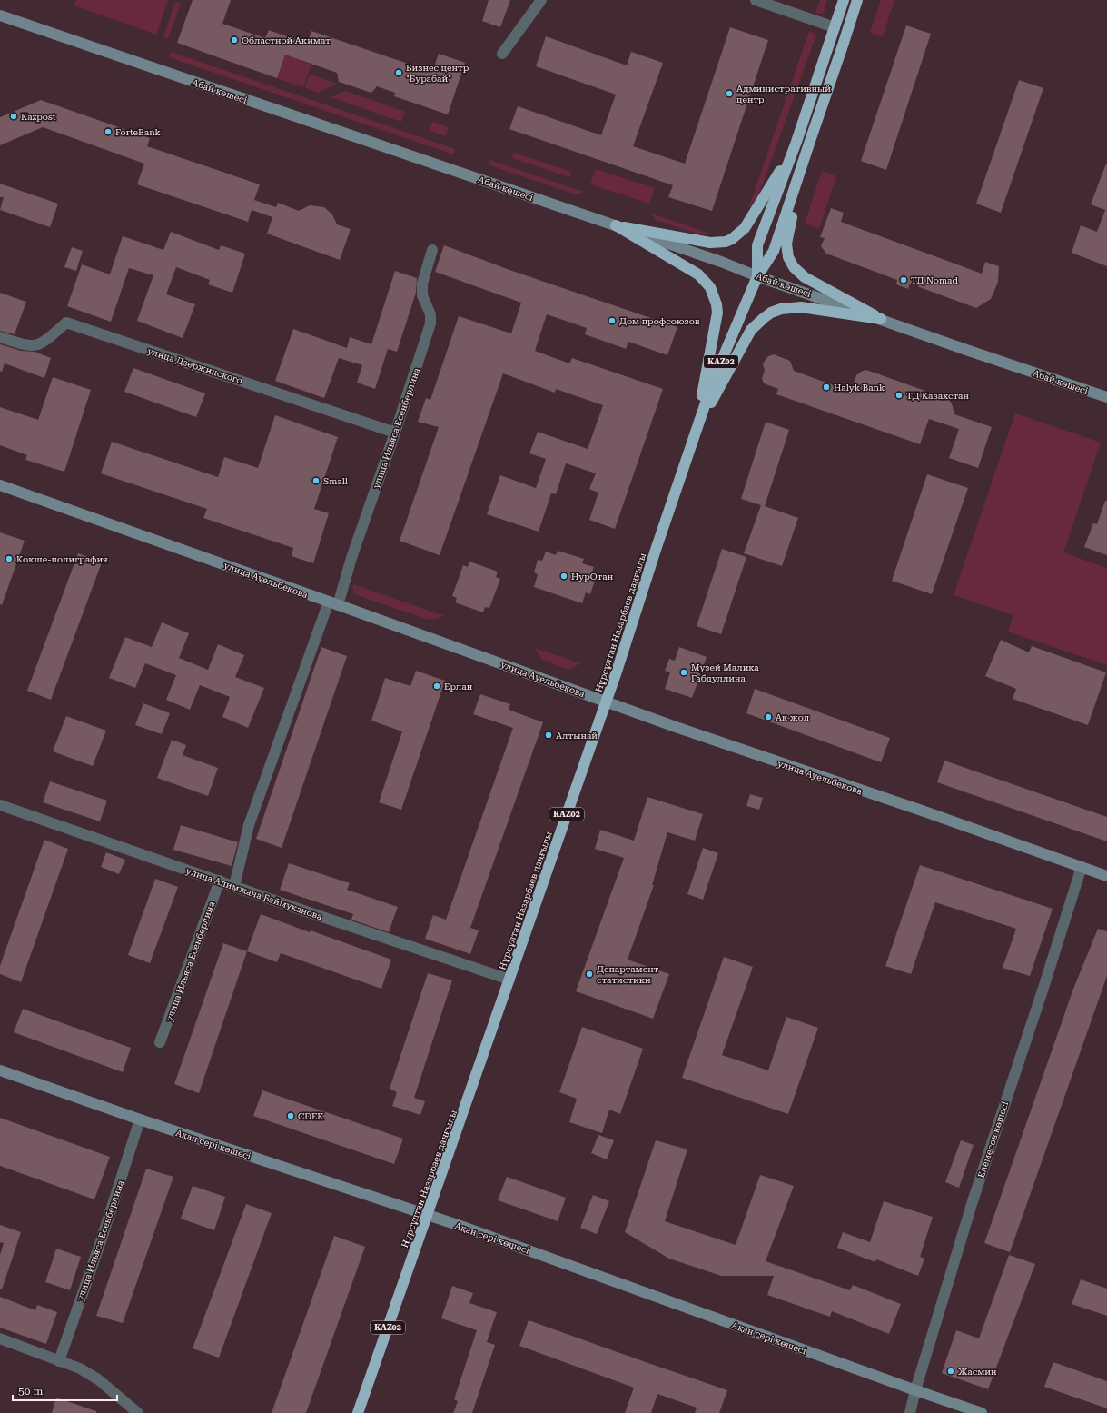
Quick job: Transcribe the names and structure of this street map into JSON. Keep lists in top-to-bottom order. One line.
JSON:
{"streets":{"highway":["KАZ02","Нұрсұлтан Назарбаев даңғылы"],"street":["Абай көшесі","улица Дзержинского","улица Ильяса Есенберлина","улица Ауельбекова","улица Алимжана Баймуканова","Елемесов көшесі","Ақан сері көшесі"]},"crossings":[["Абай көшесі","Нұрсұлтан Назарбаев даңғылы"],["улица Дзержинского","улица Ильяса Есенберлина"],["улица Ильяса Есенберлина","улица Ауельбекова"],["улица Ильяса Есенберлина","улица Алимжана Баймуканова"],["улица Ильяса Есенберлина","Ақан сері көшесі"],["улица Ауельбекова","Нұрсұлтан Назарбаев даңғылы"],["улица Ауельбекова","Елемесов көшесі"],["Нұрсұлтан Назарбаев даңғылы","улица Алимжана Баймуканова"],["Нұрсұлтан Назарбаев даңғылы","Ақан сері көшесі"],["Елемесов көшесі","Ақан сері көшесі"]],"places":["Областной Акимат","Бизнес центр \"Бурабай\"","Административный центр","Kazpost","ForteBank","ТД Nomad","Дом профсоюзов","Halyk Bank","ТД Казахстан","Small","Кокше-полиграфия","НурОтан","Музей Малика Габдуллина","Ерлан","Ак жол","Алтынай","Департамент статистики","CDEK","Жасмин"],"scale_bar":"50 m"}
